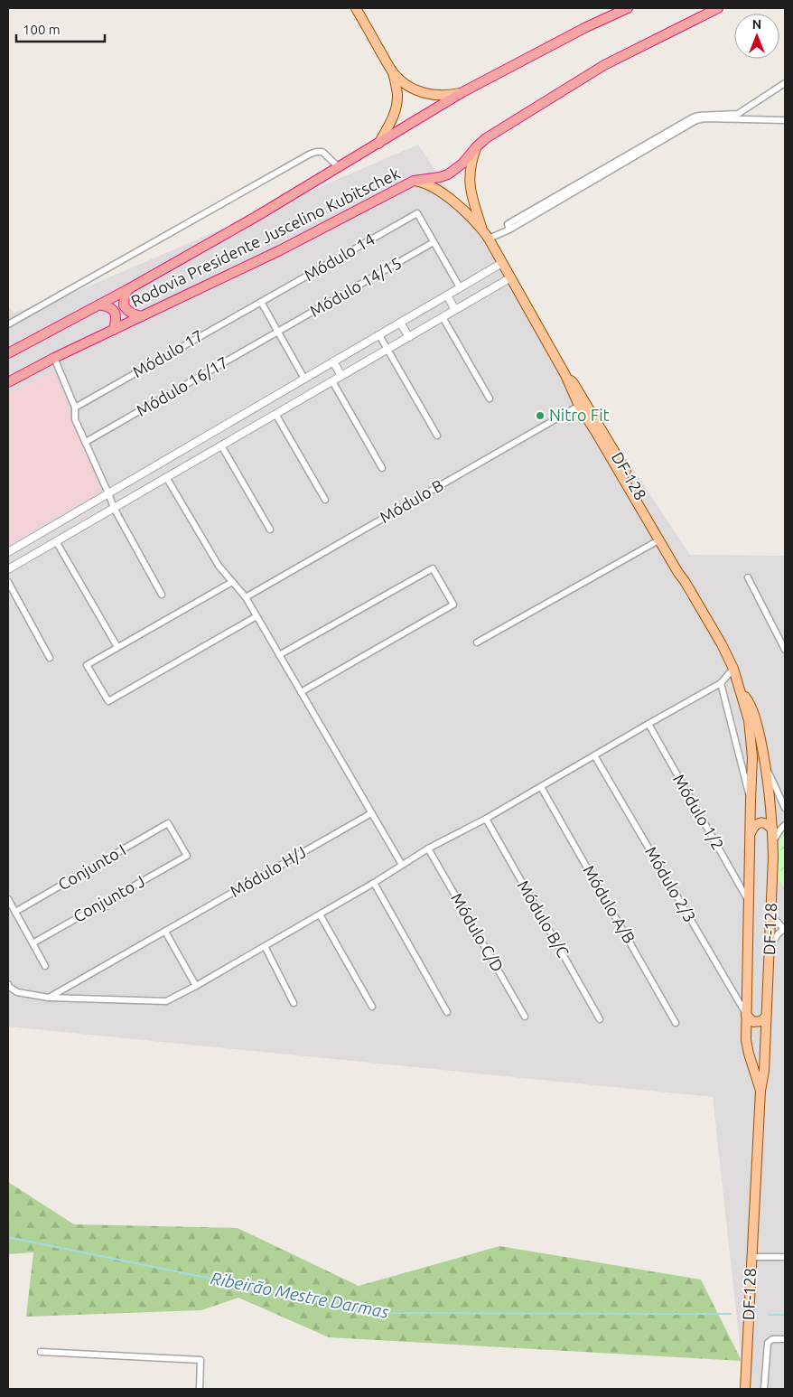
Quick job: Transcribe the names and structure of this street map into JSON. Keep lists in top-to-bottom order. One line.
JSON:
{"streets":{"highway":["Rodovia Presidente Juscelino Kubitschek"],"main road":["DF-128"],"street":["Módulo 14","Módulo 14/15","Módulo 17","Módulo 16/17","Módulo B","Módulo 1/2","Conjunto I","Módulo H/J","Módulo 2/3","Conjunto J","Módulo A/B","Módulo B/C","Módulo C/D"]},"crossings":[["Rodovia Presidente Juscelino Kubitschek","DF-128"],["Módulo 14","Módulo 14/15"],["Módulo 14","Módulo 17"],["Módulo 14/15","Módulo 16/17"],["DF-128","Módulo B"],["DF-128","Módulo 1/2"],["DF-128","Módulo 2/3"],["Conjunto I","Conjunto J"]],"water":["Ribeirão Mestre Darmas"],"places":["Nitro Fit"],"scale_bar":"100 m","north":"top"}
